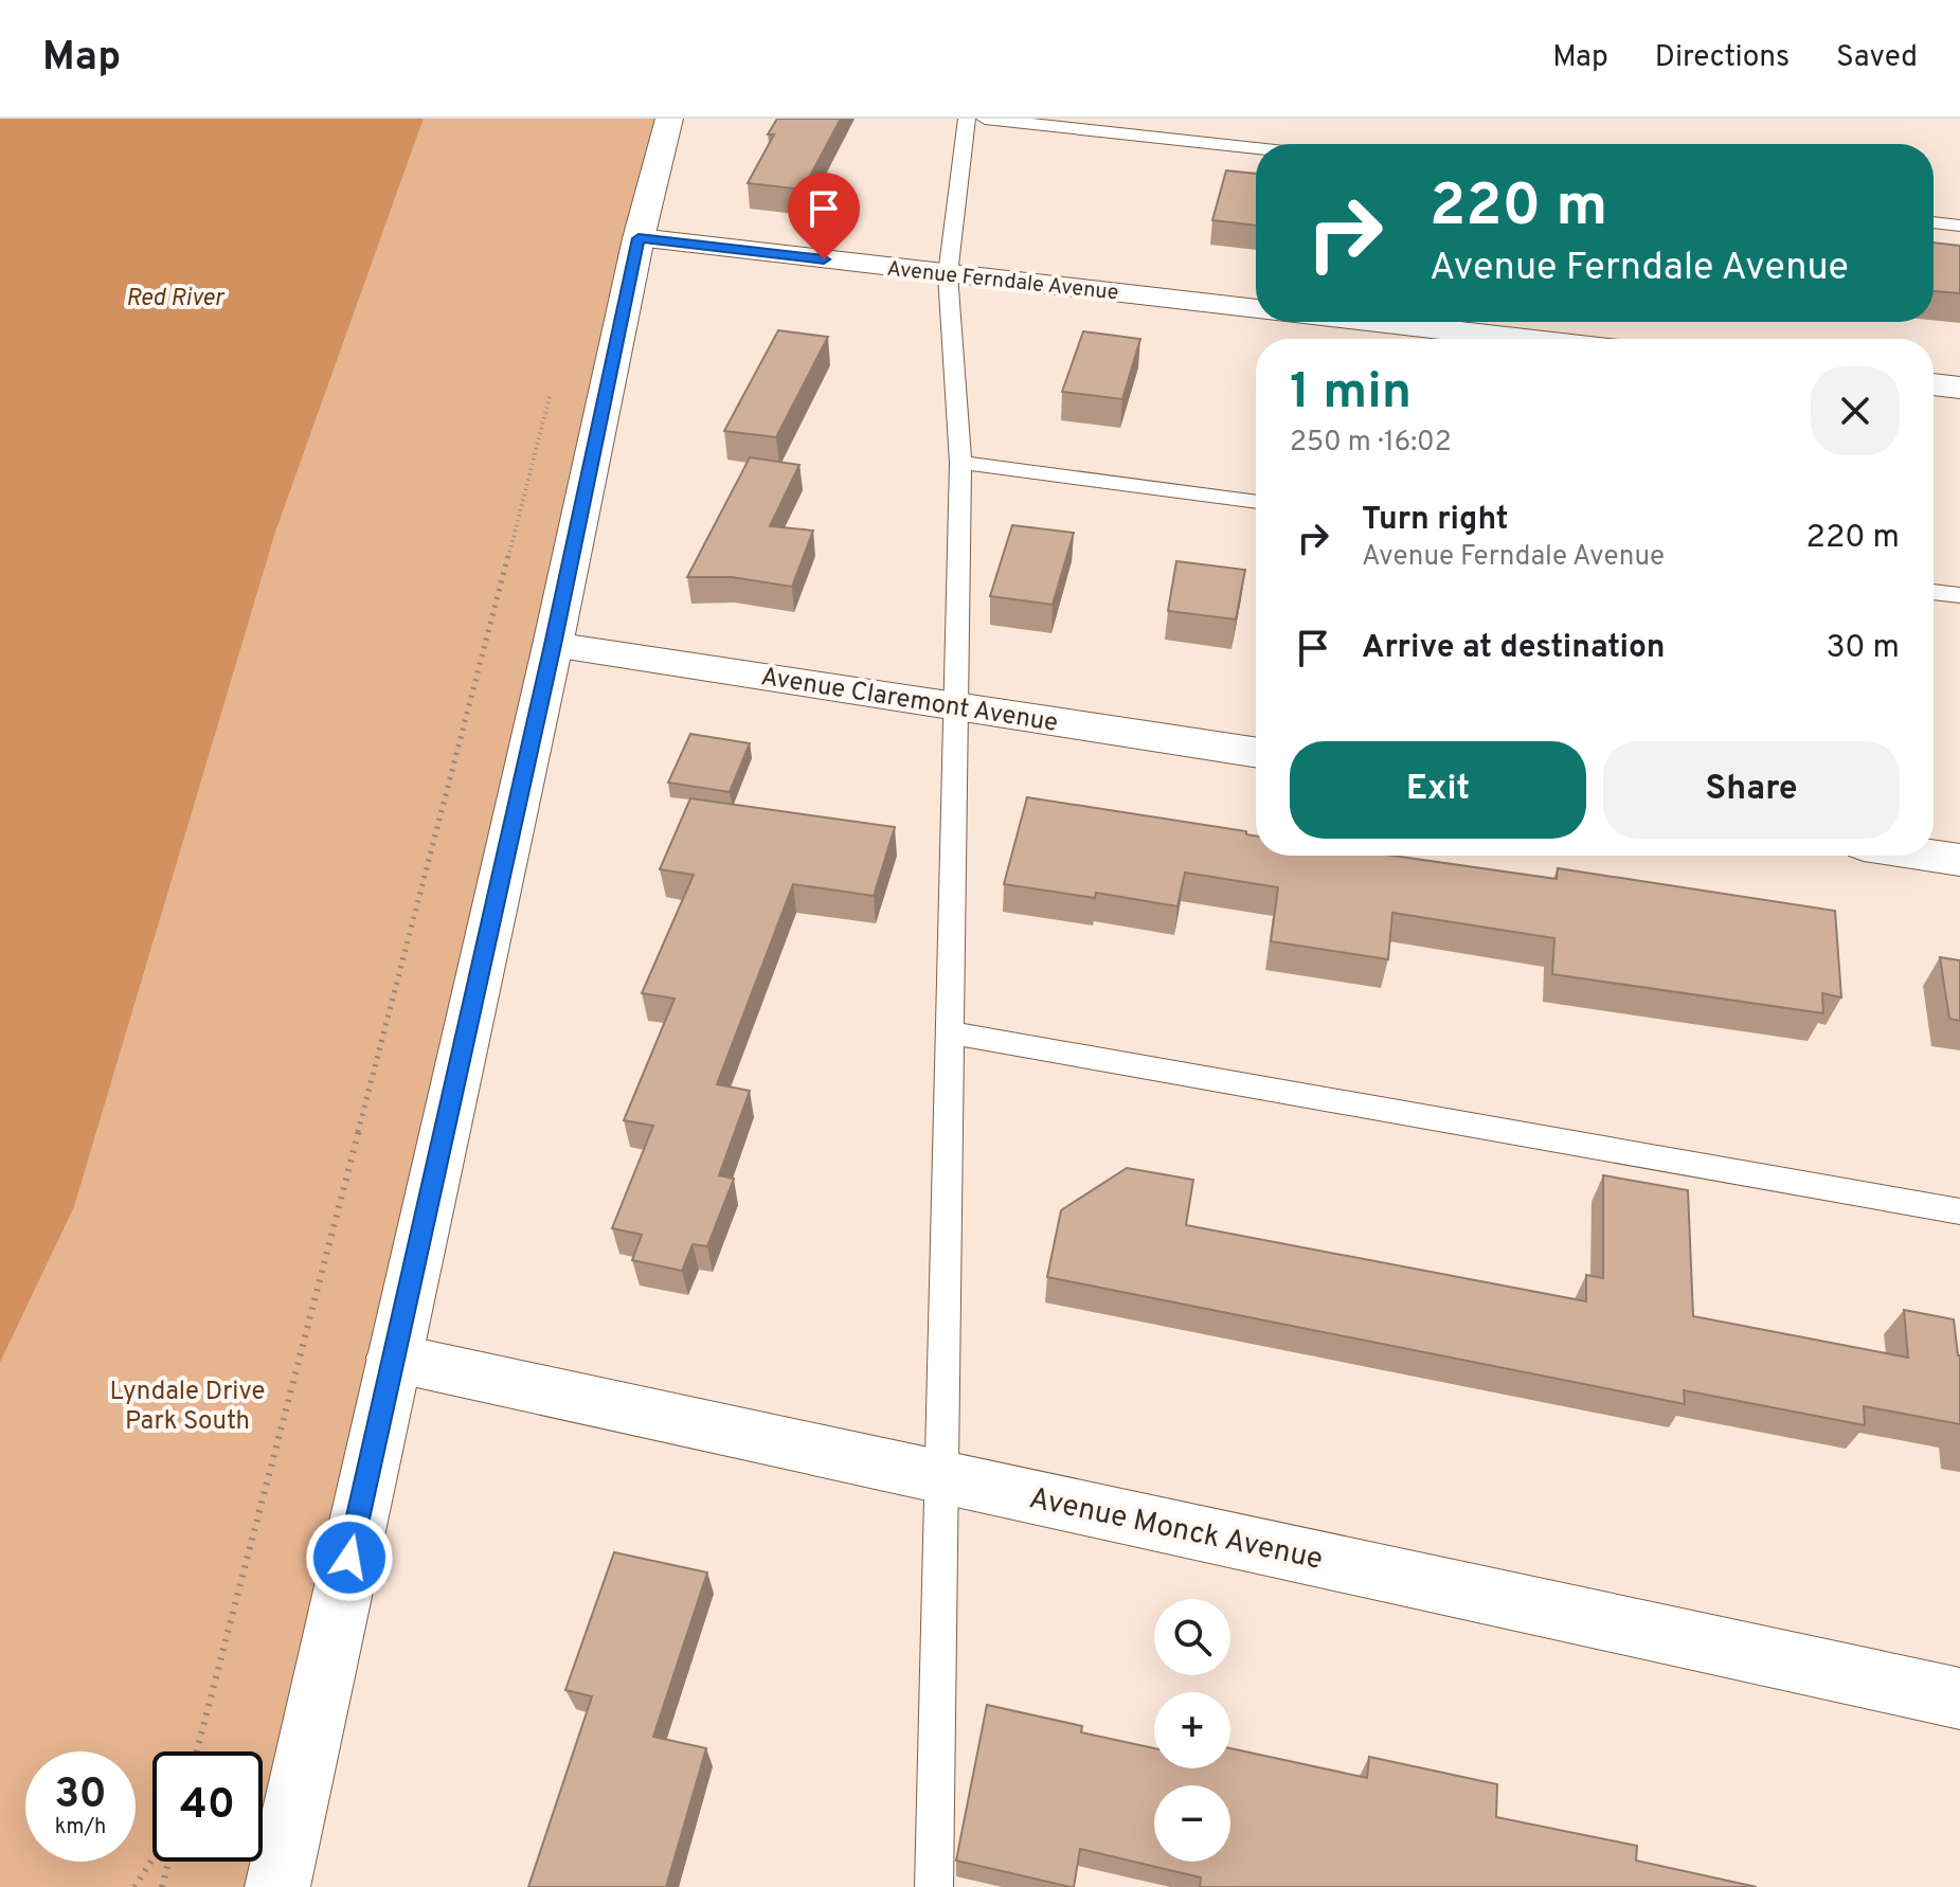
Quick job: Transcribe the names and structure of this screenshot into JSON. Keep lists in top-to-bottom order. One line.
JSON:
{"streets":{"street":["Avenue Ferndale Avenue","Avenue Claremont Avenue","Avenue Monck Avenue"]},"water":["Red River"],"parks":["Lyndale Drive Park South"],"page":{"header":"Map","nav":["Map","Directions","Saved"],"turn":["220 m","Avenue Ferndale Avenue"],"heading":["1 min","250 m · 16:02"],"list":[{"name":"Turn right","note":"Avenue Ferndale Avenue","value":"220 m"},{"name":"Arrive at destination","value":"30 m"}],"buttons":["Exit","Share"],"map_buttons":["+","−"],"speed":"30 km/h","limit":"40"}}
